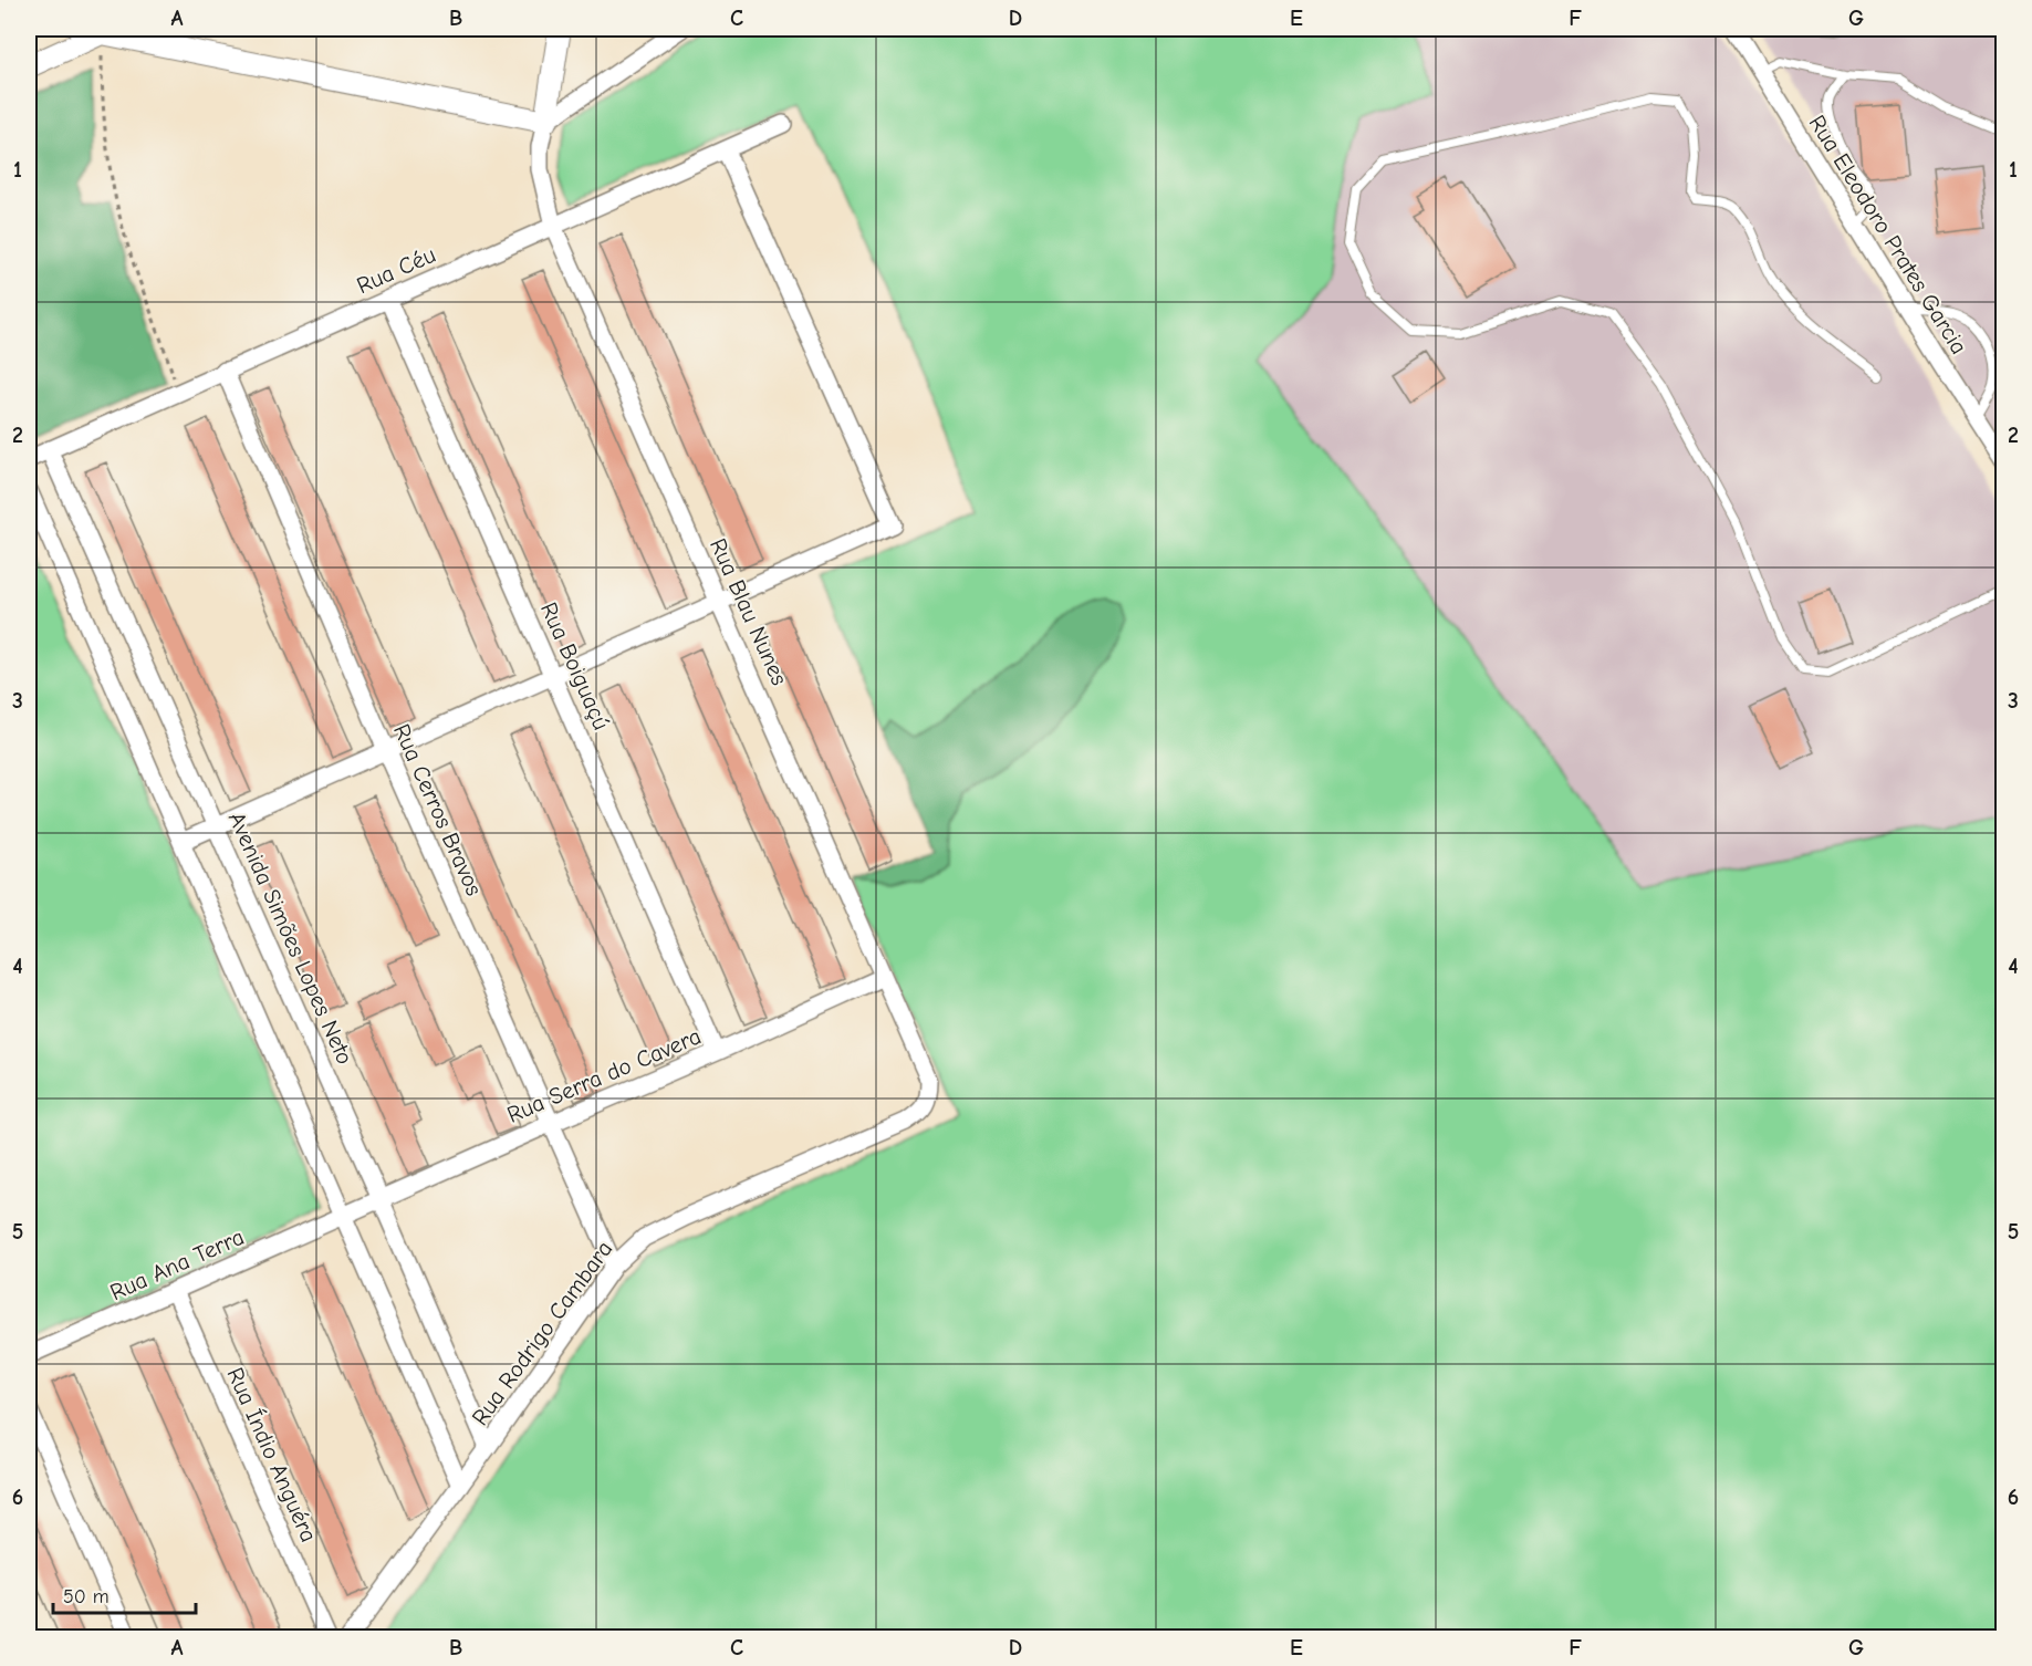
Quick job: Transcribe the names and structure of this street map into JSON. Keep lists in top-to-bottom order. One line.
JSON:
{"streets":{"street":["Rua Eleodoro Prates Garcia","Rua Céu","Rua Blau Nunes","Rua Boiguaçú","Rua Cerros Bravos","Avenida Simões Lopes Neto","Rua Serra do Cavera","Rua Ana Terra","Rua Rodrigo Cambara","Rua Índio Anguéra"]},"crossings":[["Rua Céu","Rua Blau Nunes"],["Rua Céu","Rua Boiguaçú"],["Rua Céu","Rua Cerros Bravos"],["Rua Céu","Avenida Simões Lopes Neto"],["Rua Blau Nunes","Rua Serra do Cavera"],["Rua Blau Nunes","Rua Rodrigo Cambara"],["Rua Boiguaçú","Rua Serra do Cavera"],["Rua Cerros Bravos","Rua Serra do Cavera"],["Rua Cerros Bravos","Rua Rodrigo Cambara"],["Avenida Simões Lopes Neto","Rua Serra do Cavera"],["Avenida Simões Lopes Neto","Rua Rodrigo Cambara"],["Rua Serra do Cavera","Rua Ana Terra"],["Rua Ana Terra","Rua Índio Anguéra"]],"scale_bar":"50 m","grid":{"columns":["A","B","C","D","E","F","G"],"rows":["1","2","3","4","5","6"]}}
